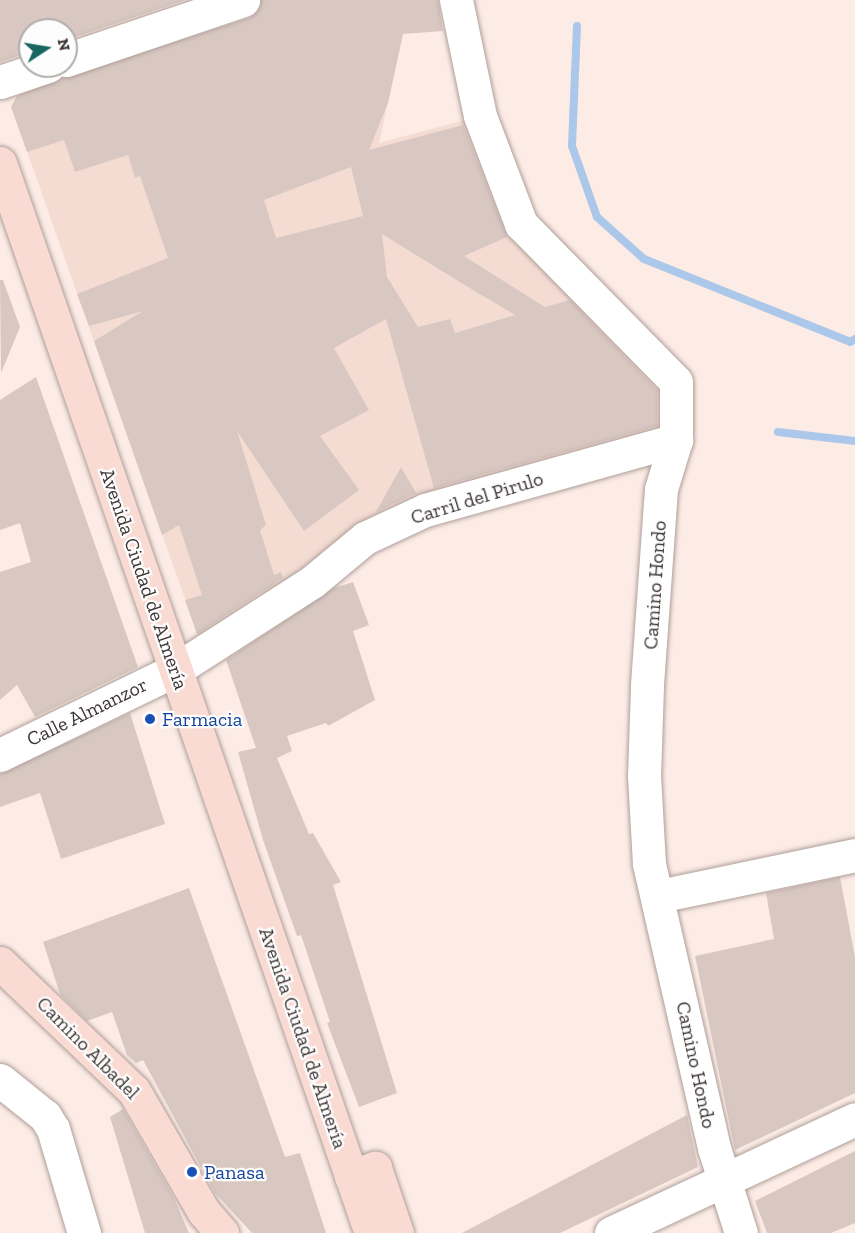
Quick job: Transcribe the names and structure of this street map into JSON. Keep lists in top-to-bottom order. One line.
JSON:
{"streets":{"main road":["Avenida Ciudad de Almería","Camino Albadel"],"street":["Carril del Pirulo","Camino Hondo","Calle Almanzor"]},"crossings":[["Carril del Pirulo","Avenida Ciudad de Almería"],["Carril del Pirulo","Camino Hondo"],["Carril del Pirulo","Calle Almanzor"],["Avenida Ciudad de Almería","Calle Almanzor"]],"places":["Farmacia","Panasa"],"north":"right"}
